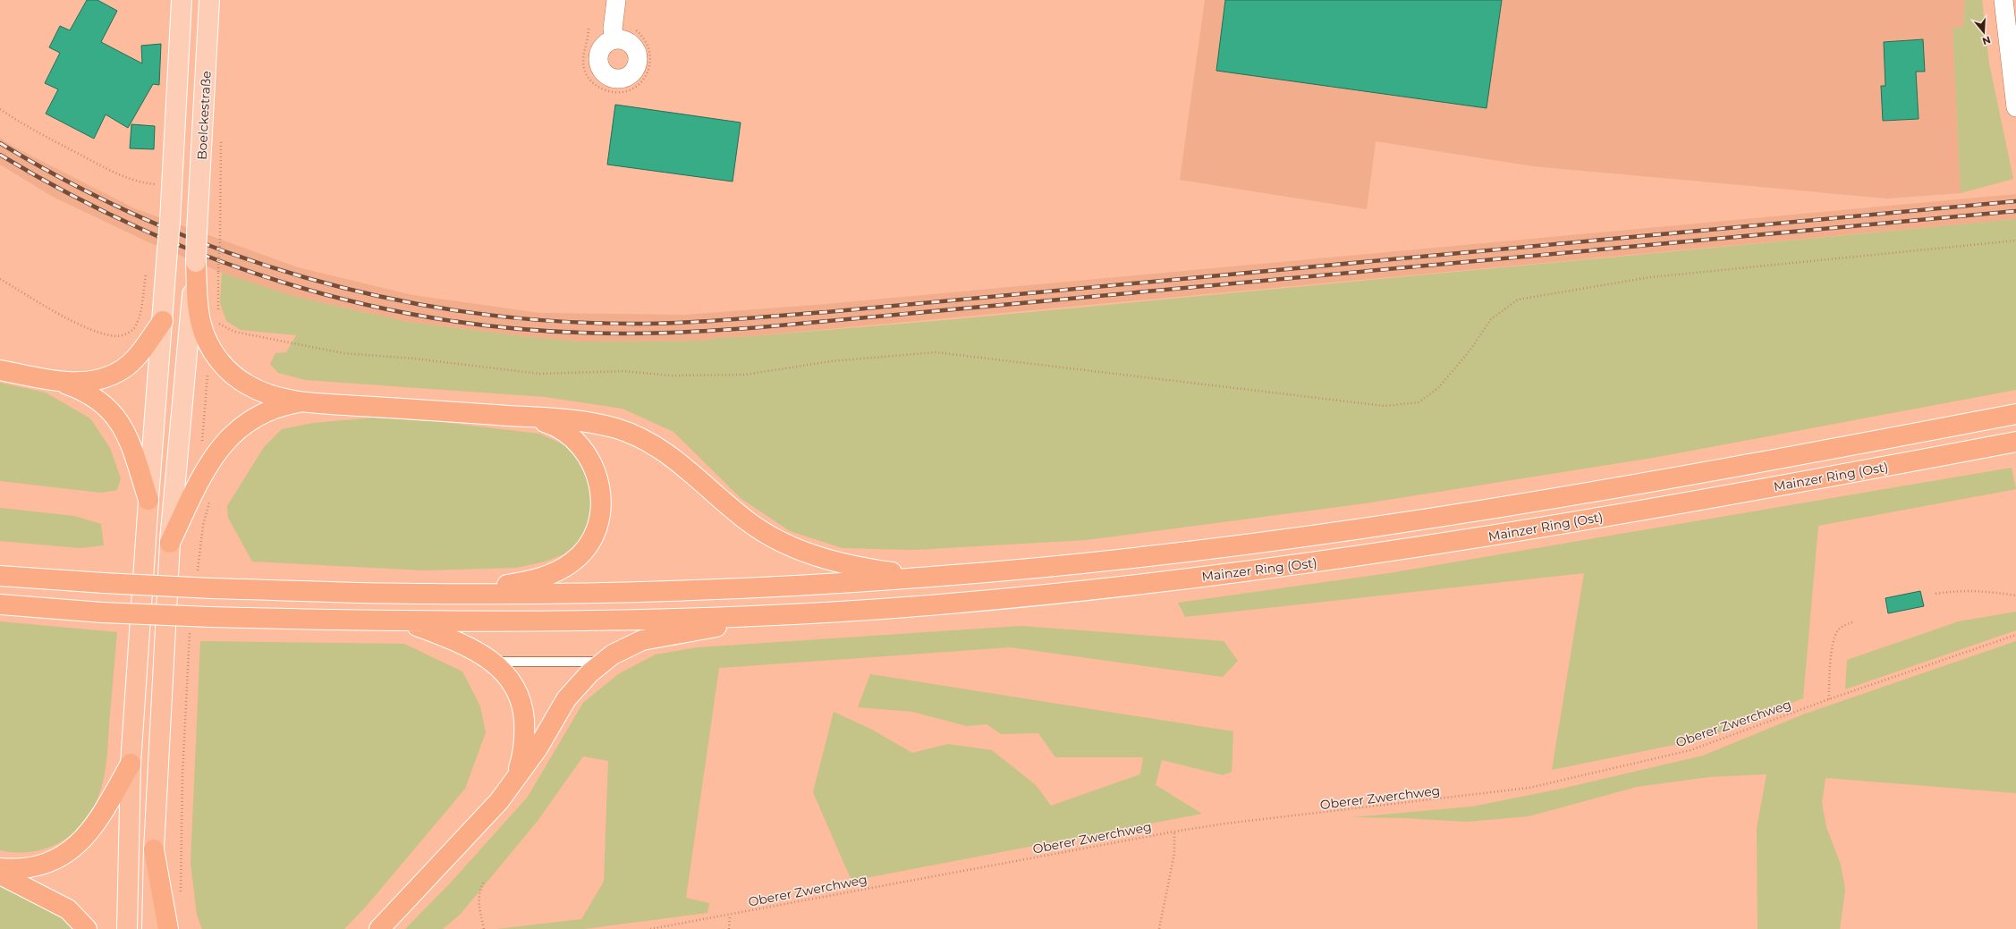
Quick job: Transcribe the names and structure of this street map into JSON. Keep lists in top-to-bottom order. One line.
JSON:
{"streets":{"highway":["Mainzer Ring (Ost)"],"main road":["Boelckestraße"],"path":["Oberer Zwerchweg"]},"north":"bottom"}
